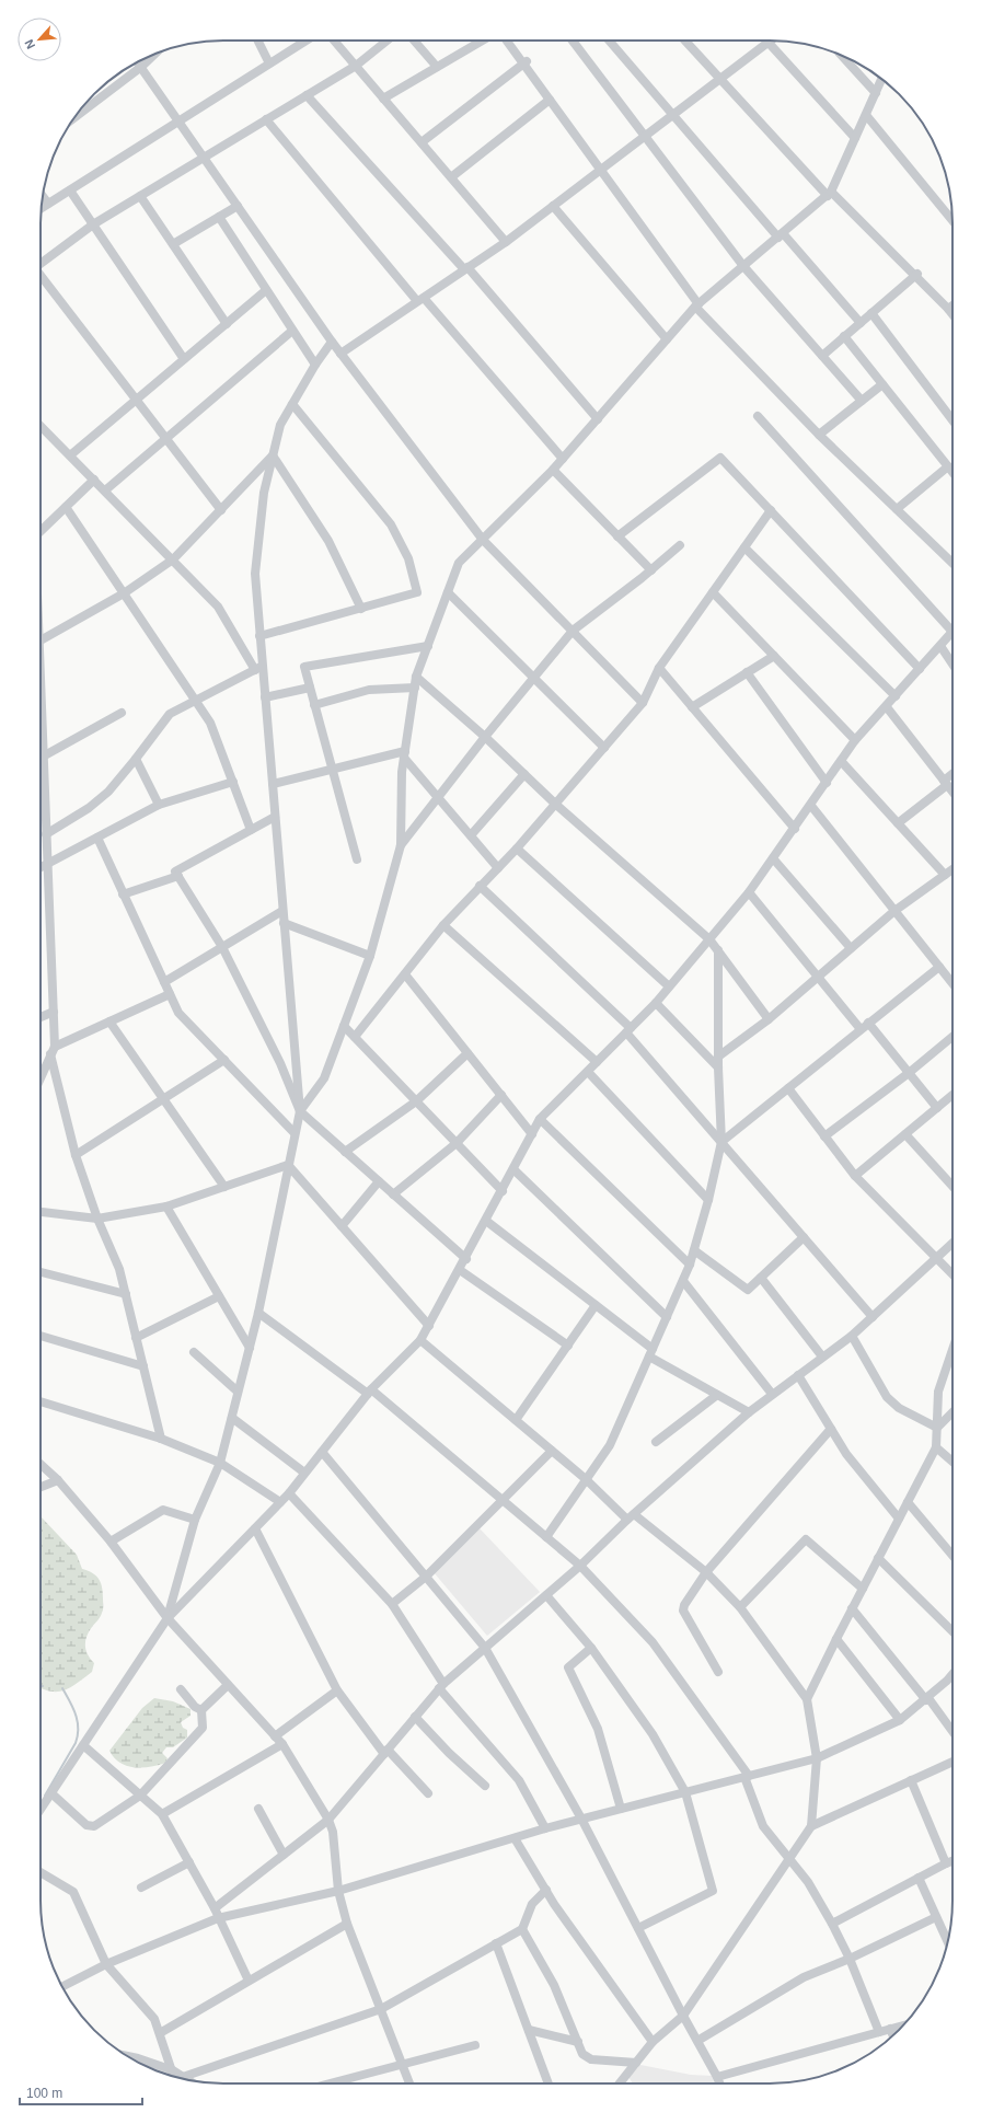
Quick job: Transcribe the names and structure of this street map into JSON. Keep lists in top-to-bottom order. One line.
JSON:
{"scale_bar":"100 m","north":"bottom left"}
